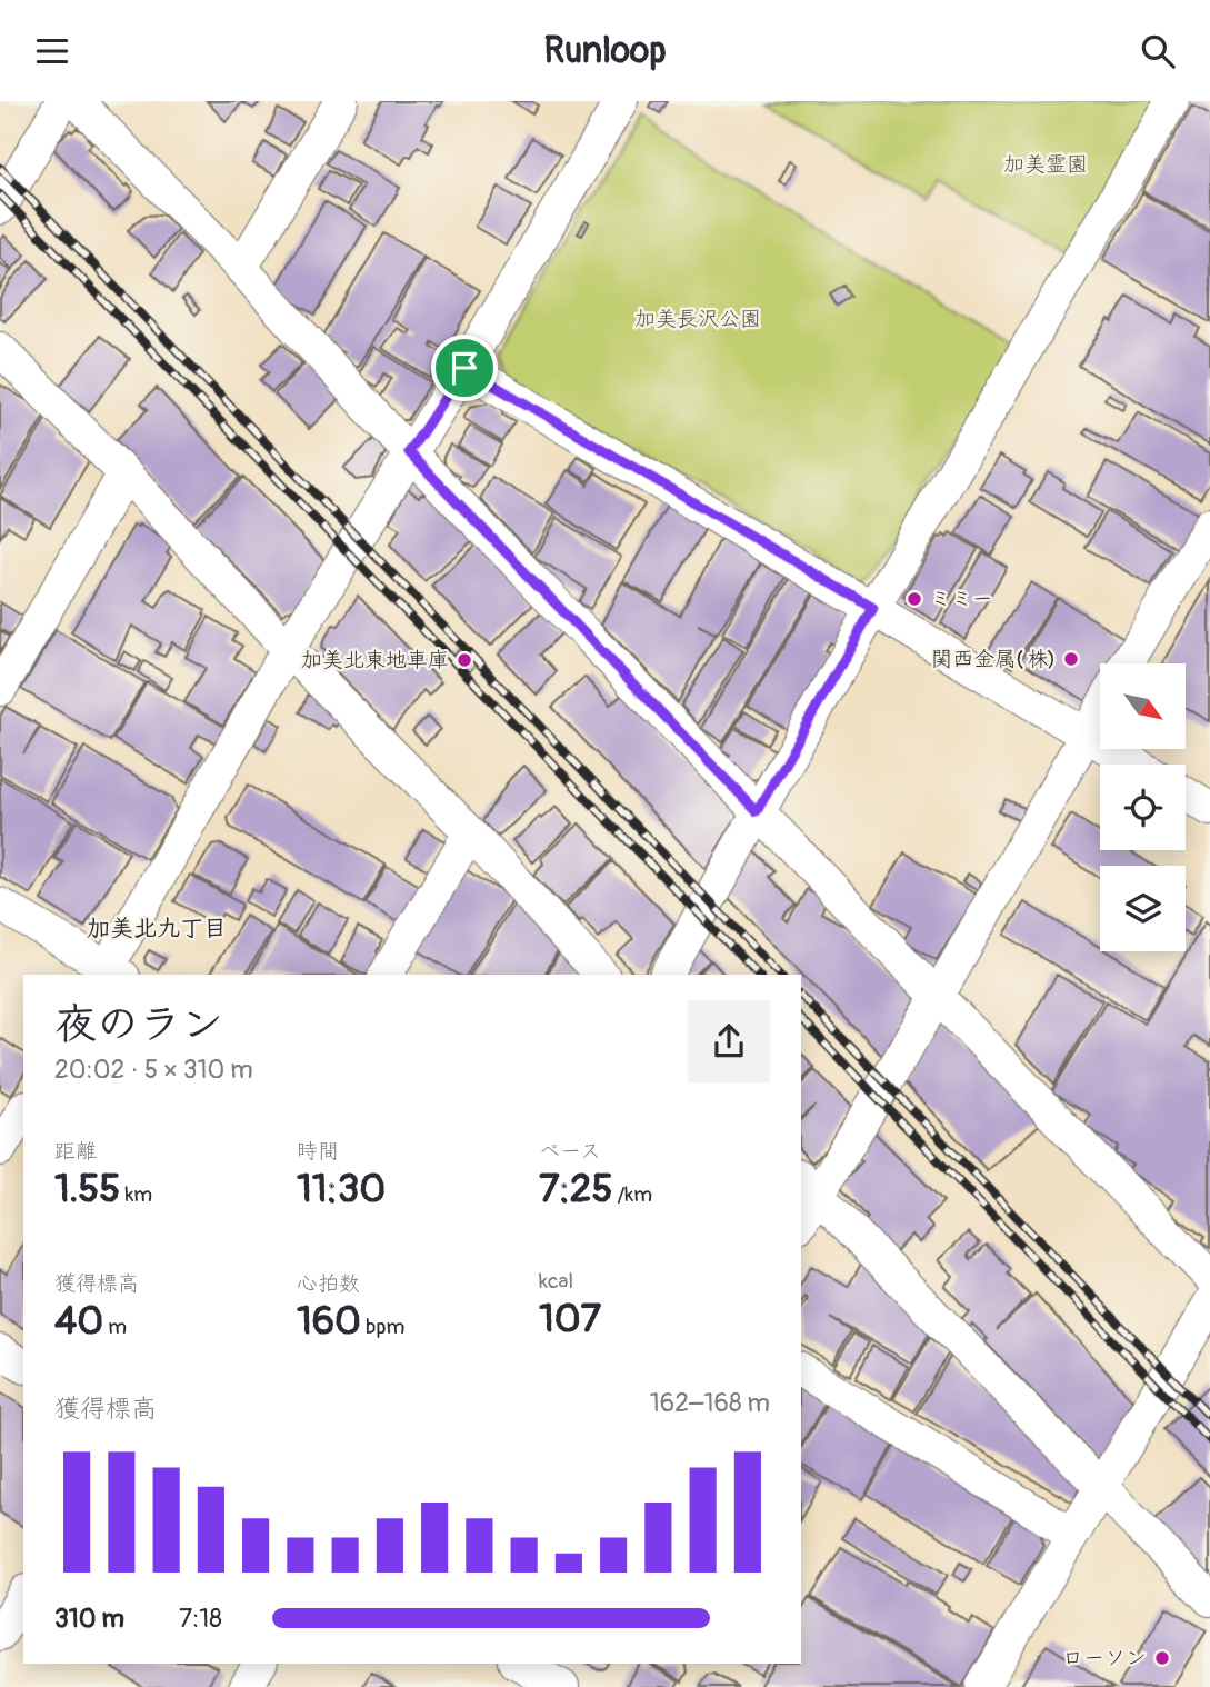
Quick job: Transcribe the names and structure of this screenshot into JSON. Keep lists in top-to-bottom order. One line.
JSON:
{"districts":["加美北九丁目"],"parks":["加美霊園","加美長沢公園"],"places":["ミミー","関西金属( 株)","加美北東地車庫","ローソン"],"north":"bottom right","page":{"header":"Runloop","heading":["夜のラン","20:02 · 5 × 310 m"],"stats":[["距離","1.55 km"],["時間","11:30"],["ペース","7:25 /km"],["獲得標高","40 m"],["心拍数","160 bpm"],["kcal","107"]],"chart":["獲得標高","162–168 m"],"list":[{"name":"310 m","note":"7:18"}]}}
